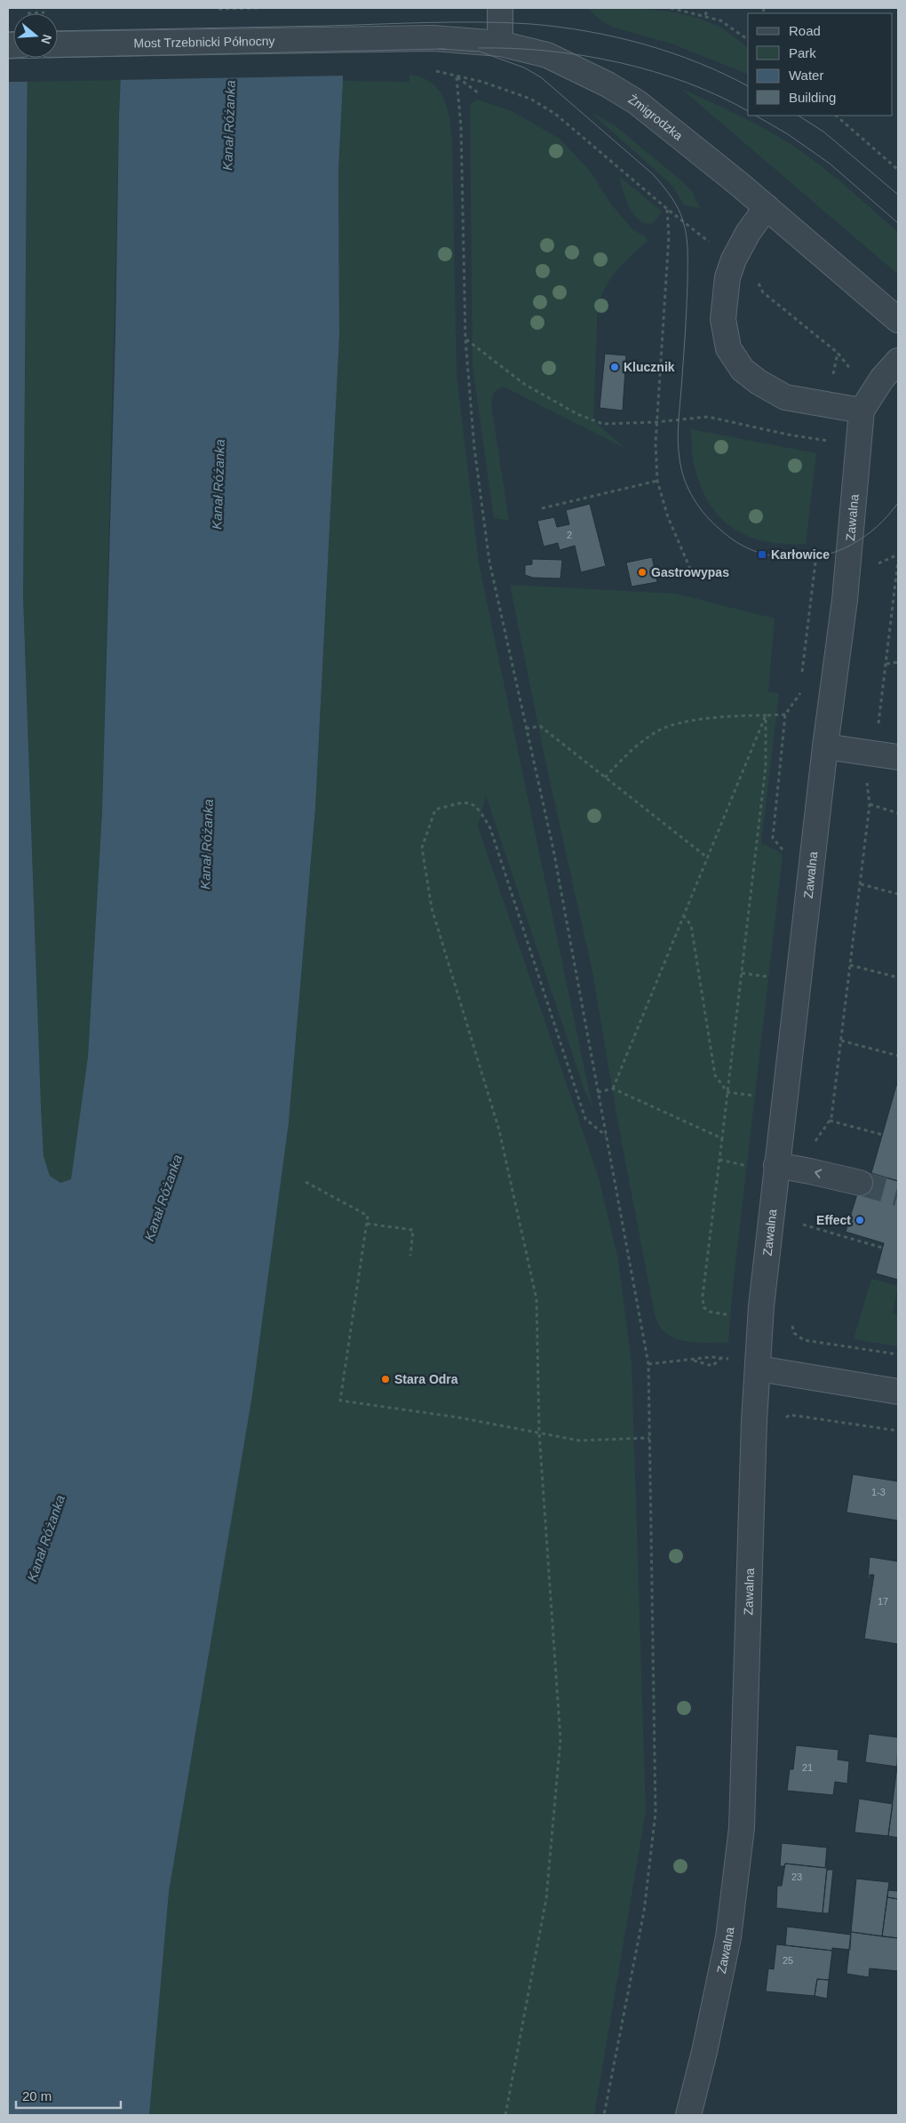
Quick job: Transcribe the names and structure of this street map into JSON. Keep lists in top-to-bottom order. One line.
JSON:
{"streets":{"street":["Most Trzebnicki Północny","Żmigrodzka","Zawalna"]},"crossings":[["Most Trzebnicki Północny","Żmigrodzka"]],"water":["Kanał Różanka"],"places":{"other":["Klucznik","Gastrowypas","Effect","Stara Odra"],"transit":["Karłowice"]},"house_numbers":["2","1-3","17","21","23","25"],"legend":["Road","Park","Water","Building"],"scale_bar":"20 m","north":"right"}
